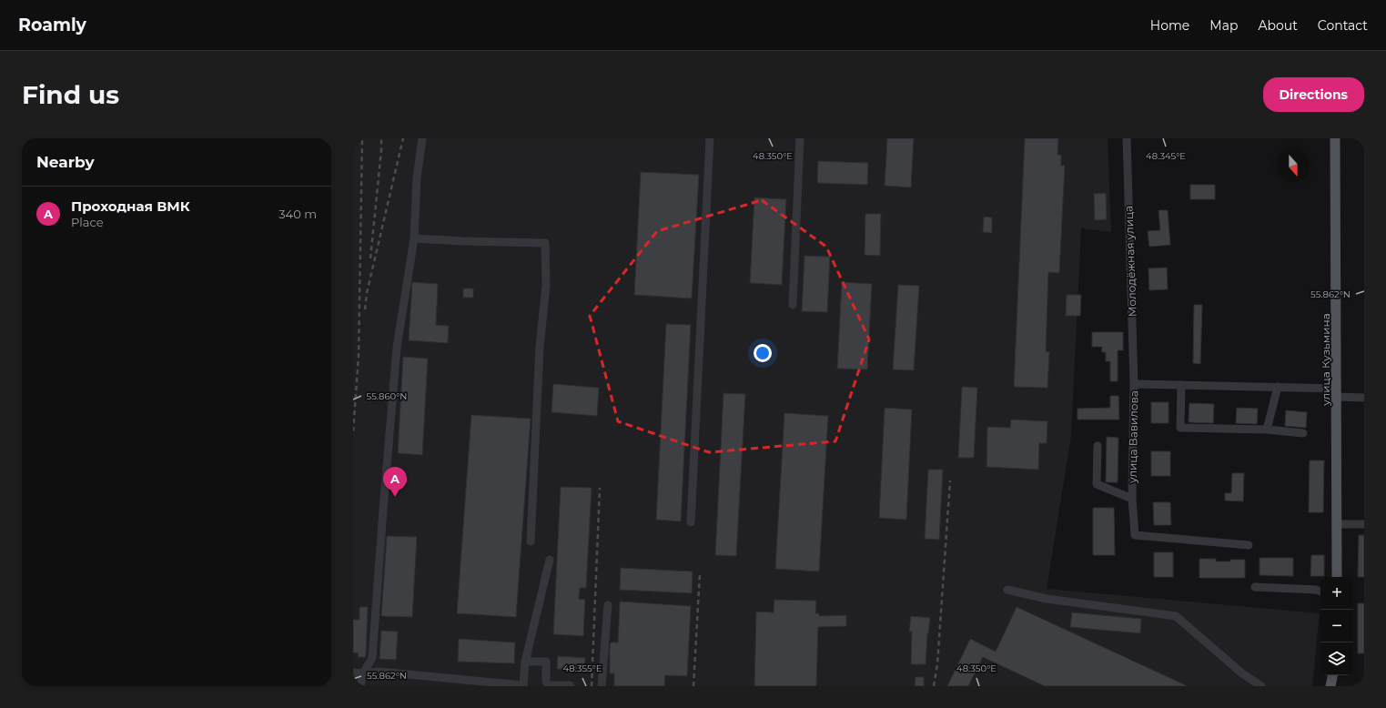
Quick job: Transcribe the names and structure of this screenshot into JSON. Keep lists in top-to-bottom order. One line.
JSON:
{"streets":{"main road":["улица Кузьмина"],"street":["Молодёжная улица","улица Вавилова"]},"crossings":[["Молодёжная улица","улица Вавилова"],["улица Кузьмина","улица Вавилова"]],"north":"bottom","page":{"header":"Roamly","nav":["Home","Map","About","Contact"],"buttons":"Directions","title":"Find us","heading":"Nearby","list":[{"mark":"A","name":"Проходная ВМК","note":"Place","value":"340 m"}],"pins":"A","map_buttons":["+","−"]},"coordinates":["48.350°E","48.345°E","55.862°N","55.860°N","48.355°E"]}
